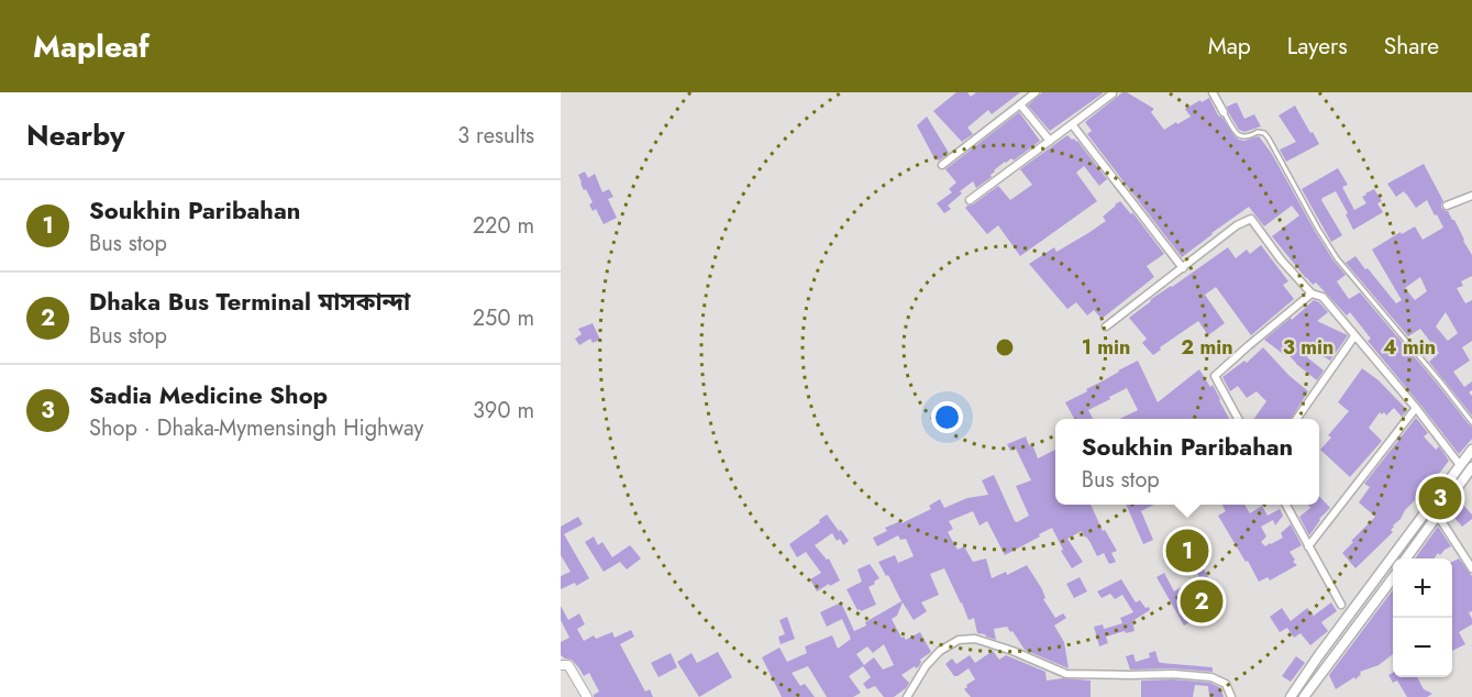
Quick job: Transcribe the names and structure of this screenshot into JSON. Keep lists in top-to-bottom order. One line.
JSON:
{"page":{"header":"Mapleaf","nav":["Map","Layers","Share"],"heading":["Nearby","3 results"],"list":[{"mark":"1","name":"Soukhin Paribahan","note":"Bus stop","value":"220 m"},{"mark":"2","name":"Dhaka Bus Terminal মাসকান্দা","note":"Bus stop","value":"250 m"},{"mark":"3","name":"Sadia Medicine Shop","note":"Shop · Dhaka-Mymensingh Highway","value":"390 m"}],"popup":["Soukhin Paribahan","Bus stop"],"pins":["3","1","2"],"map_buttons":["+","−"]},"rings":["1 min","2 min","3 min","4 min"]}
